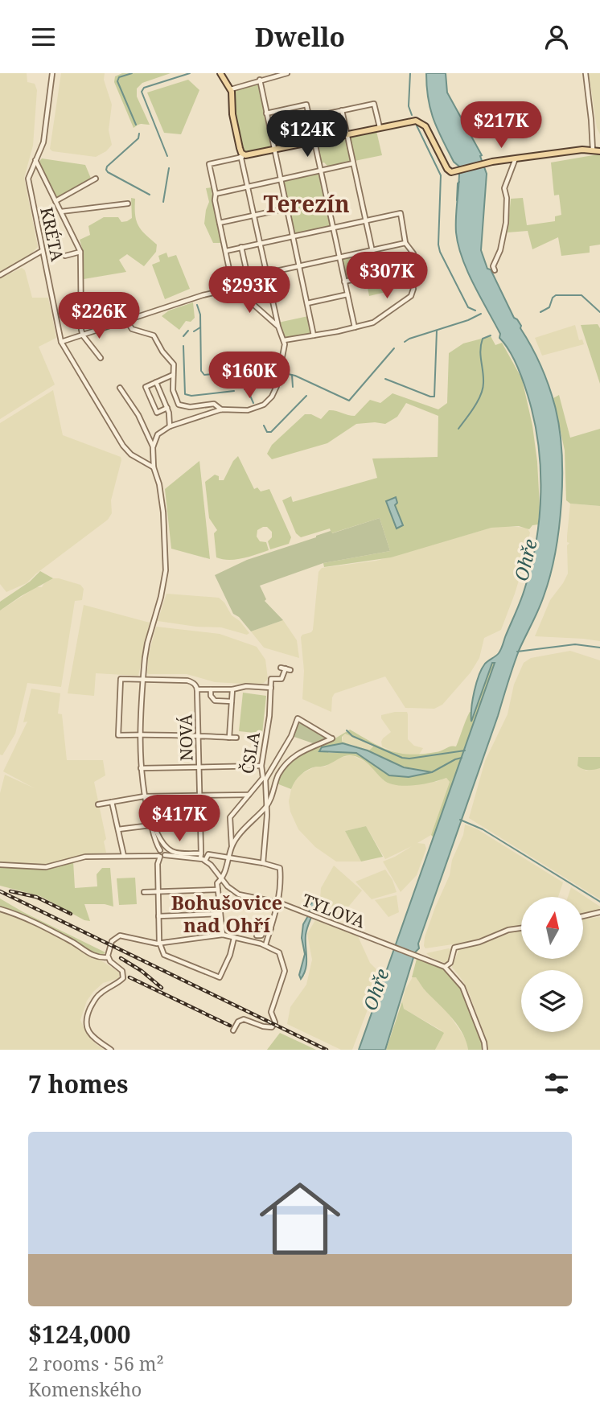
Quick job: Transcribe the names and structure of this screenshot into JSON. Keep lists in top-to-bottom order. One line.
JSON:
{"streets":{"street":["KRÉTA","NOVÁ","ČSLA","TYLOVA"]},"crossings":[["ČSLA","TYLOVA"]],"districts":["Terezín","Bohušovice nad Ohří"],"water":["Ohře"],"north":"top","page":{"header":"Dwello","price":["$217K","$124K","$307K","$293K","$226K","$160K","$417K"],"heading":"7 homes","list":[{"name":"$124,000","note":"2 rooms · 56 m² · Komenského"}]}}
